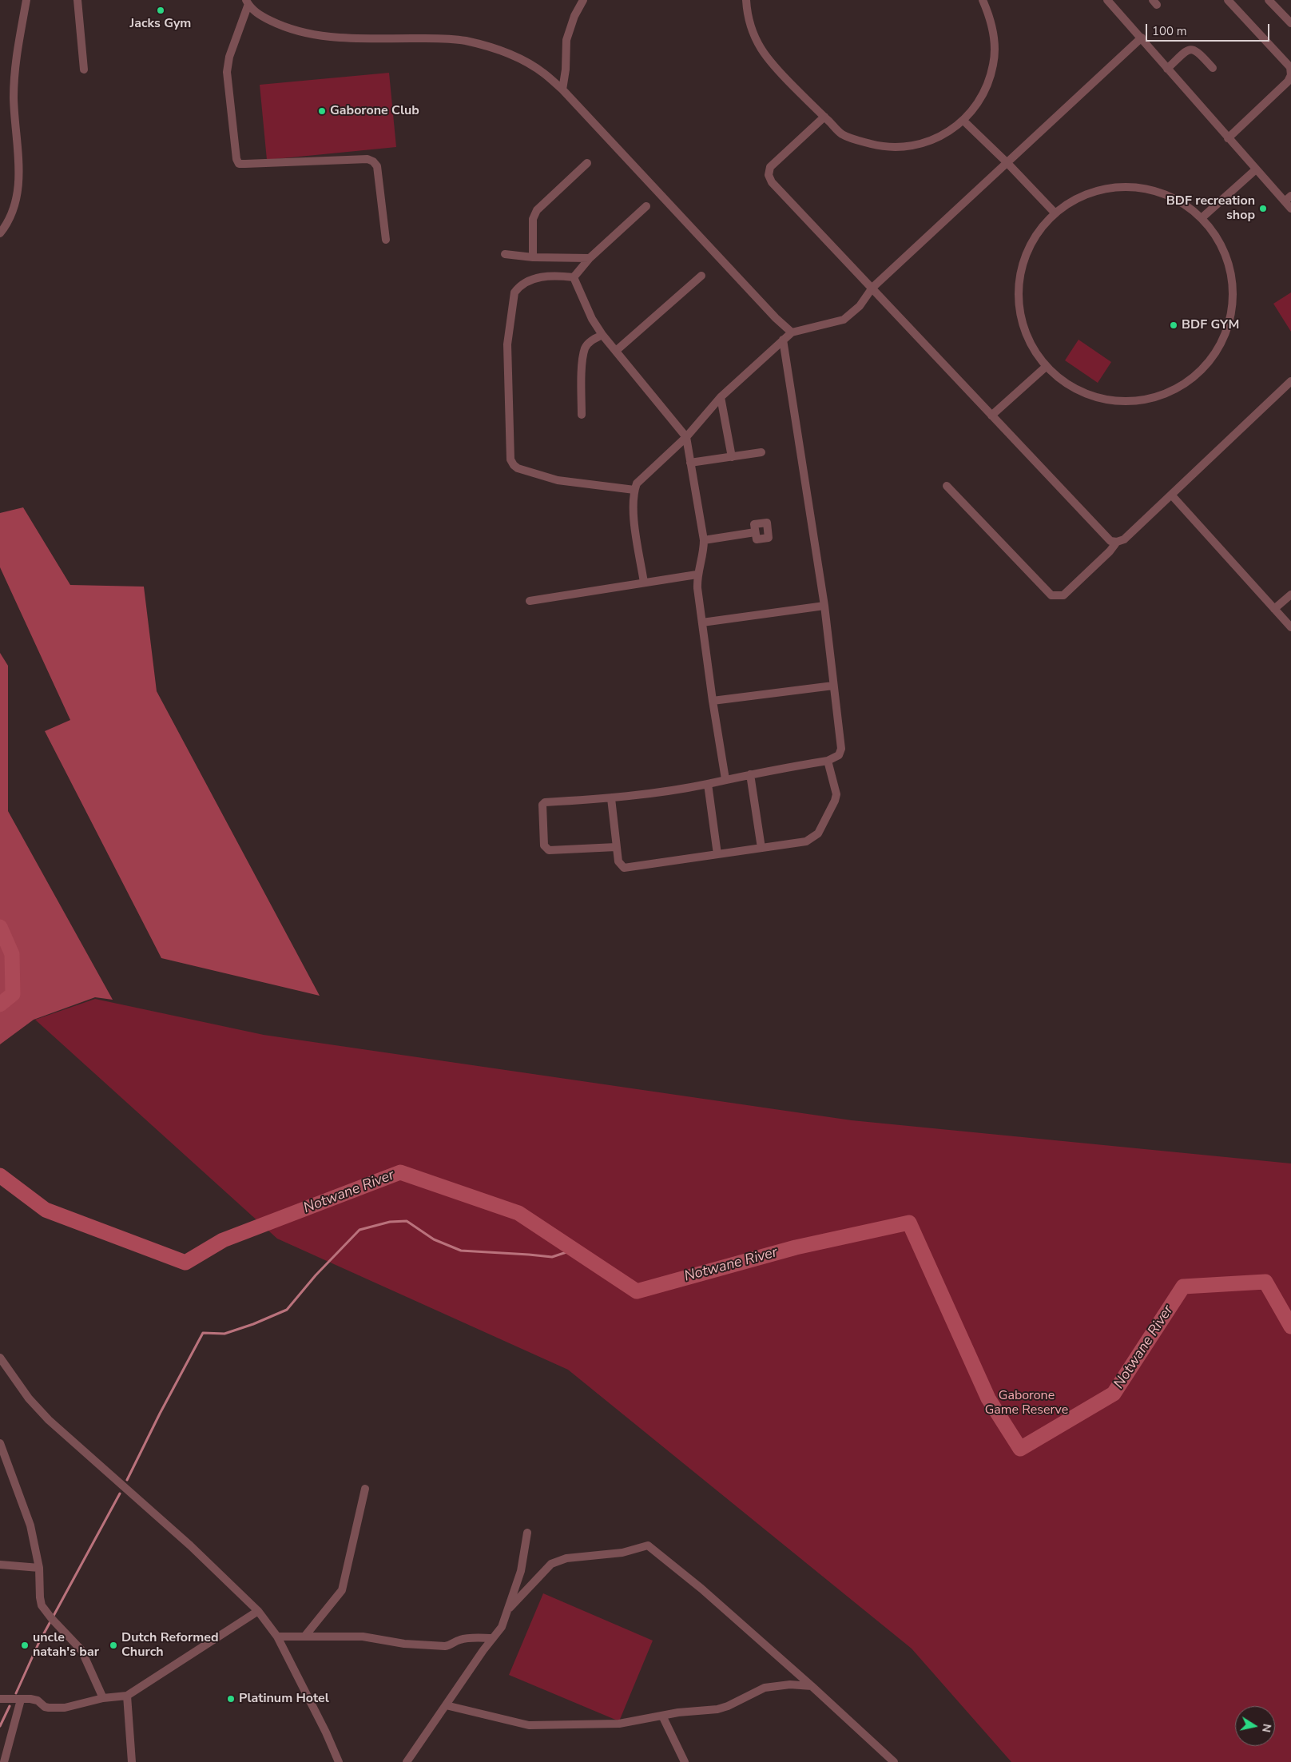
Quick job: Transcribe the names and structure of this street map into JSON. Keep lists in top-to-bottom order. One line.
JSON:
{"water":["Notwane River"],"parks":["Gaborone Game Reserve"],"places":["Jacks Gym","Gaborone Club","BDF recreation shop","BDF GYM","uncle natah's bar","Dutch Reformed Church","Platinum Hotel"],"scale_bar":"100 m","north":"right"}
